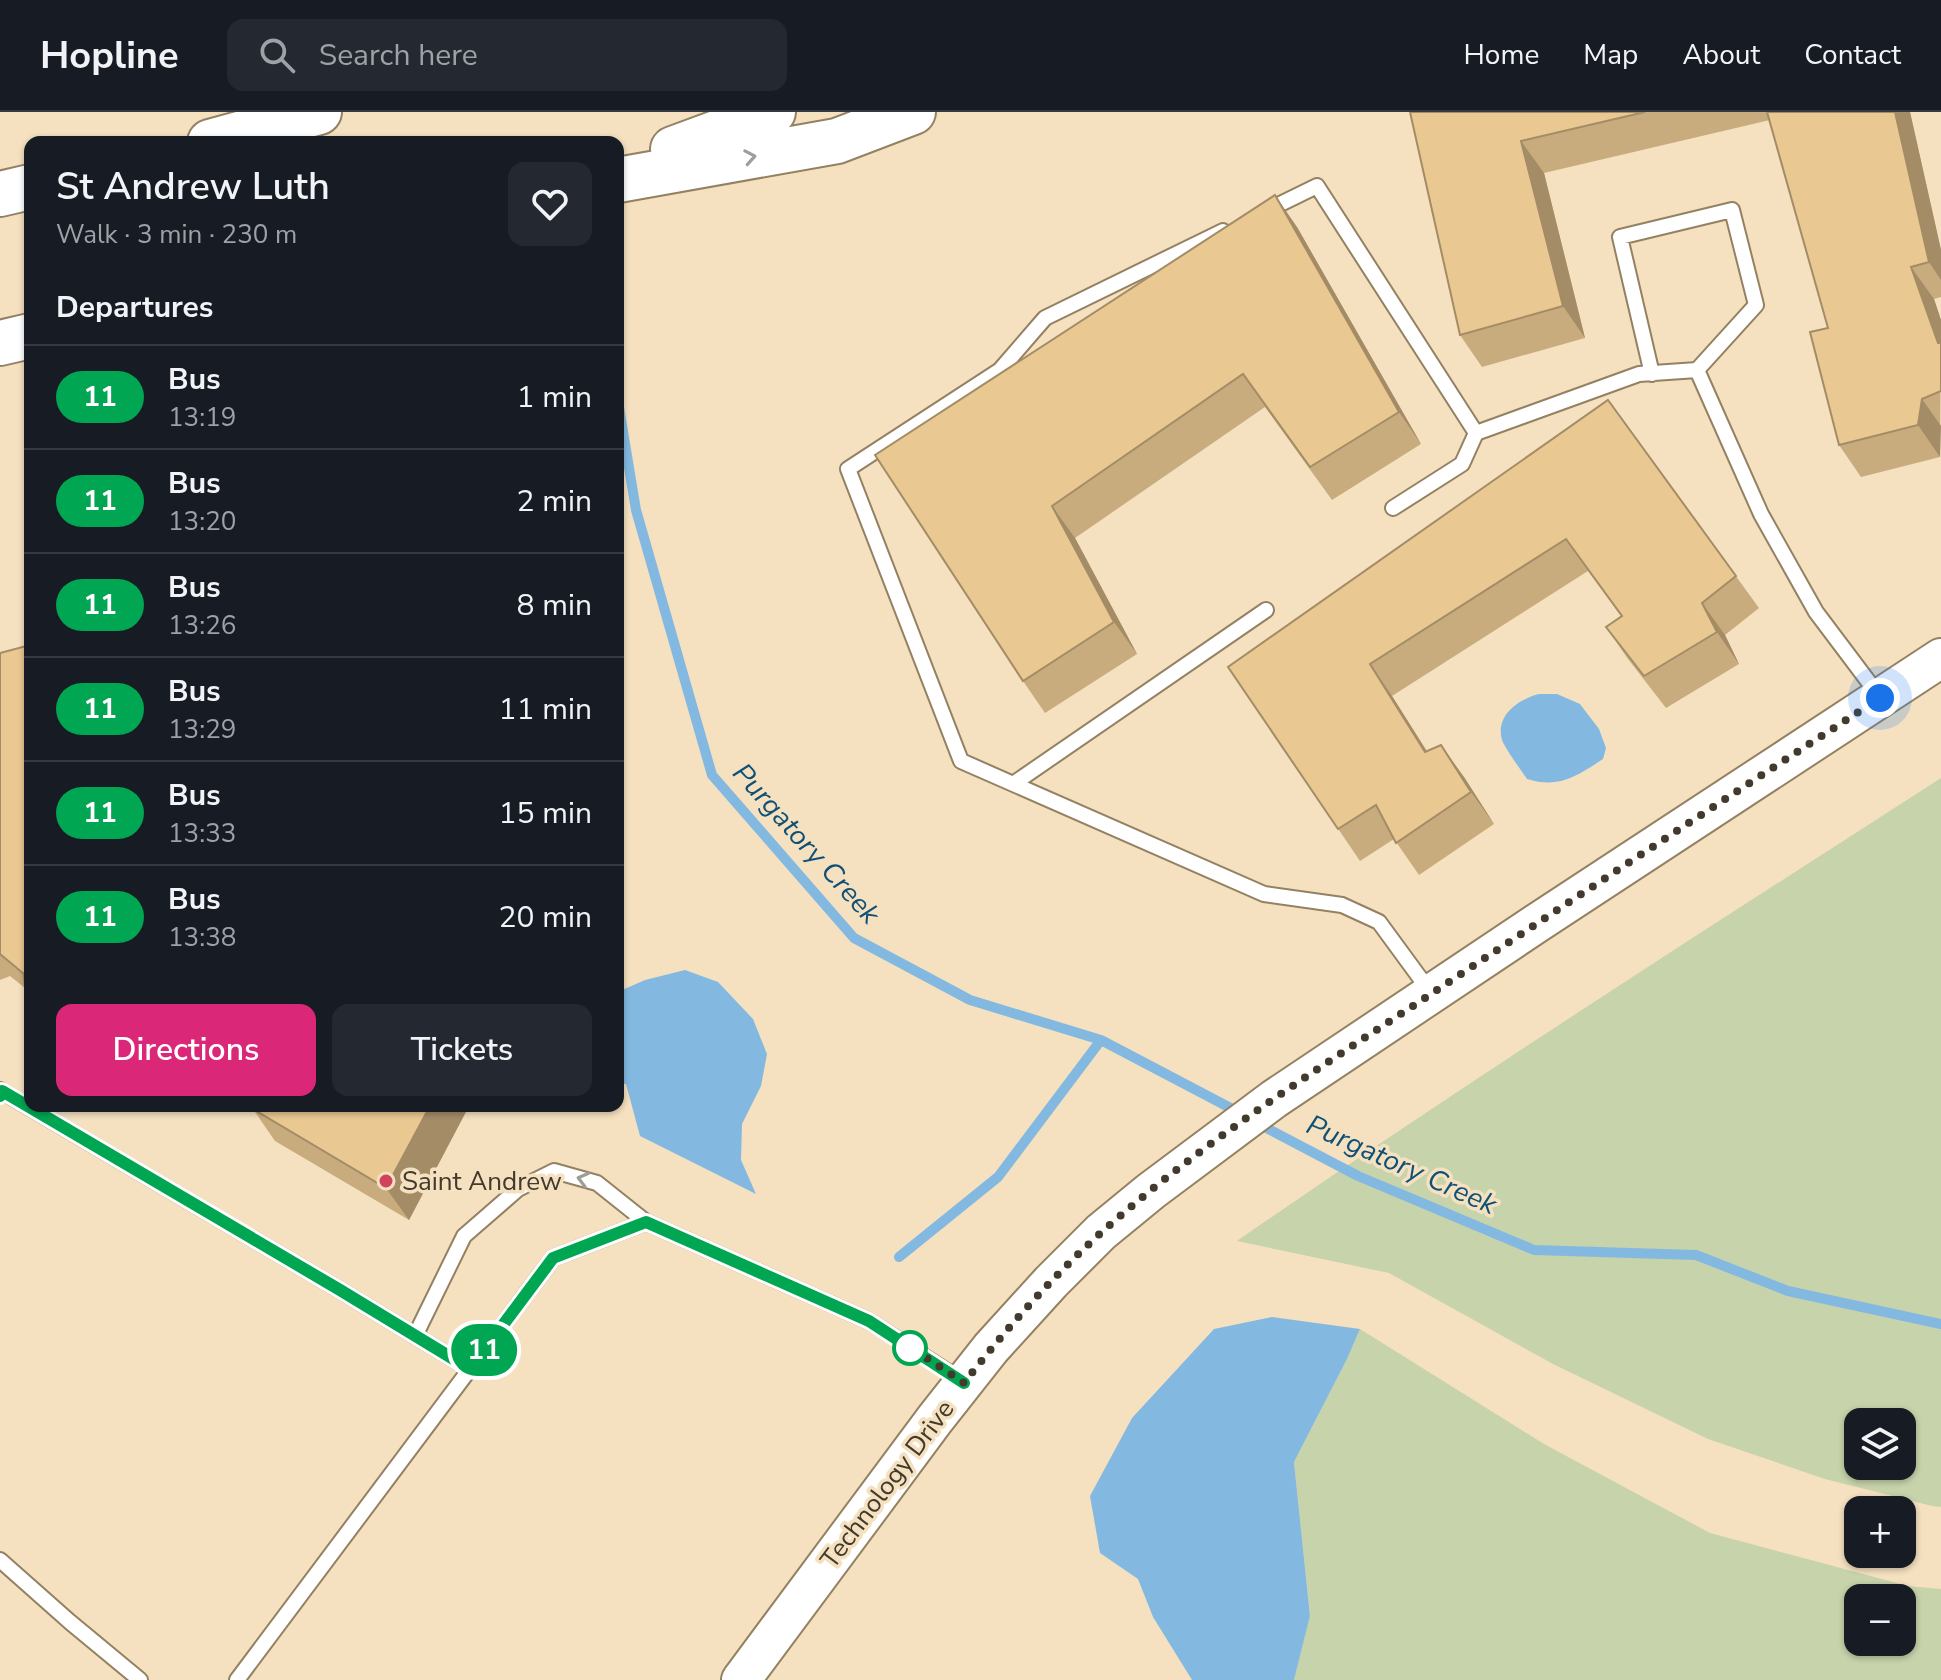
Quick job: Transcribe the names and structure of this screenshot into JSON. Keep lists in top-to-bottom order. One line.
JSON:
{"streets":{"street":["Technology Drive"]},"water":["Purgatory Creek"],"places":["Saint Andrew"],"lines":["bus line 11"],"page":{"header":"Hopline","search":"Search here","nav":["Home","Map","About","Contact"],"on_map":"11","heading":[["St Andrew Luth","Walk · 3 min · 230 m"],"Departures"],"list":[{"mark":"11","name":"Bus","note":"13:19","value":"1 min"},{"mark":"11","name":"Bus","note":"13:20","value":"2 min"},{"mark":"11","name":"Bus","note":"13:26","value":"8 min"},{"mark":"11","name":"Bus","note":"13:29","value":"11 min"},{"mark":"11","name":"Bus","note":"13:33","value":"15 min"},{"mark":"11","name":"Bus","note":"13:38","value":"20 min"}],"buttons":["Directions","Tickets"],"map_buttons":["+","−"]}}
